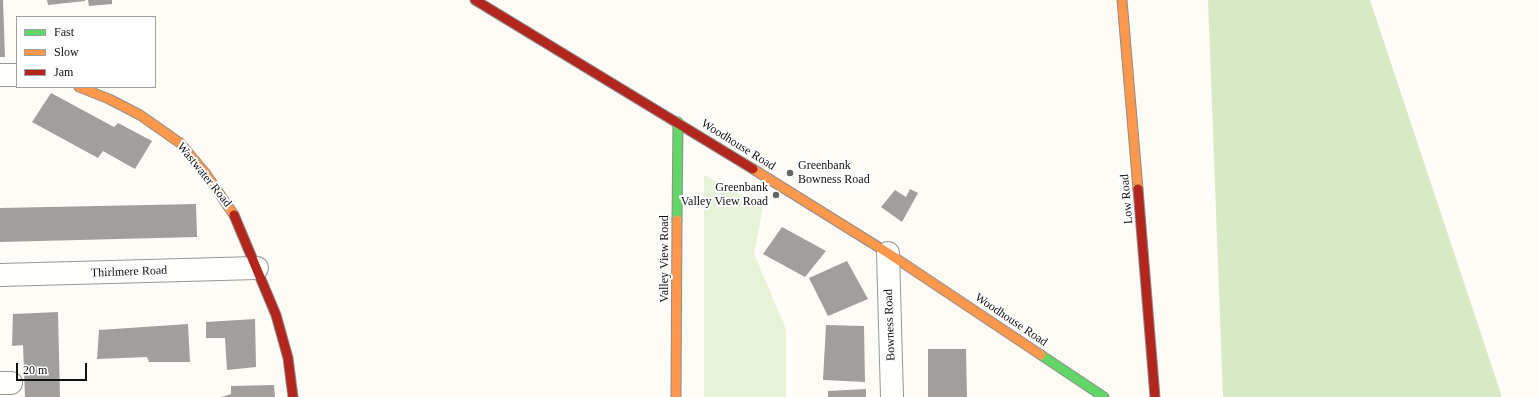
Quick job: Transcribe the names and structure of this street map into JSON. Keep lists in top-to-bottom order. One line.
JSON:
{"streets":{"street":["Woodhouse Road","Wastwater Road","Low Road","Valley View Road","Thirlmere Road","Bowness Road"]},"crossings":[["Woodhouse Road","Valley View Road"],["Woodhouse Road","Bowness Road"],["Wastwater Road","Thirlmere Road"]],"places":["Greenbank Bowness Road","Greenbank Valley View Road"],"legend":["Fast","Slow","Jam"],"scale_bar":"20 m"}
